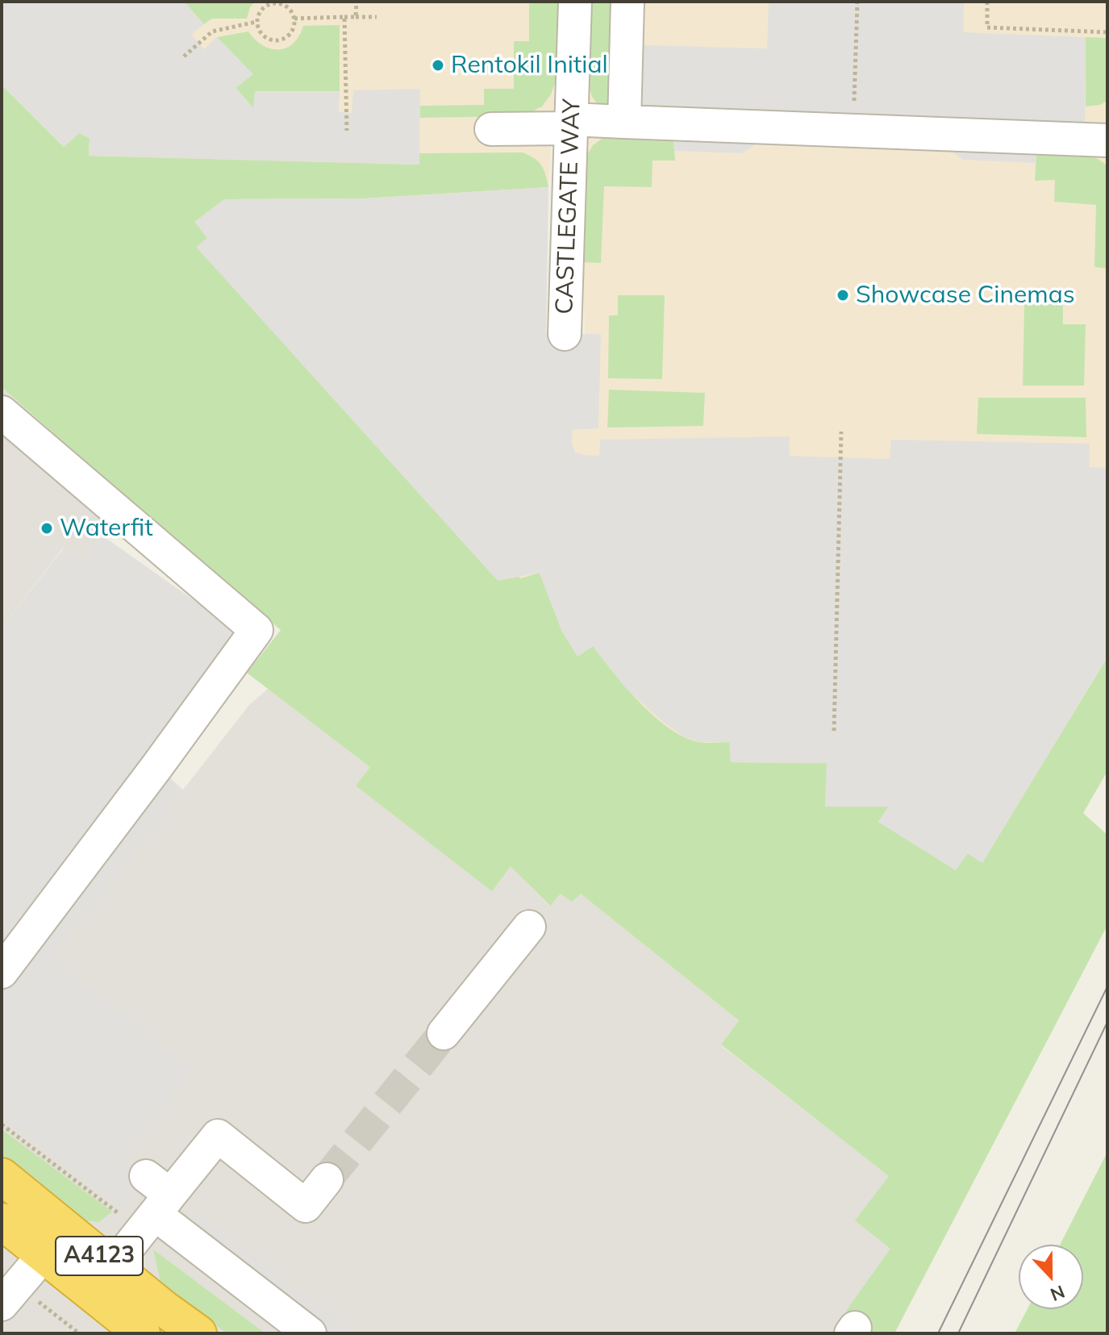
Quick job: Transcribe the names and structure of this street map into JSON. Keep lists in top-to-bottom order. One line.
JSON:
{"streets":{"highway":["A4123"],"street":["CASTLEGATE WAY"]},"places":["Rentokil Initial","Showcase Cinemas","Waterfit"],"north":"bottom"}
